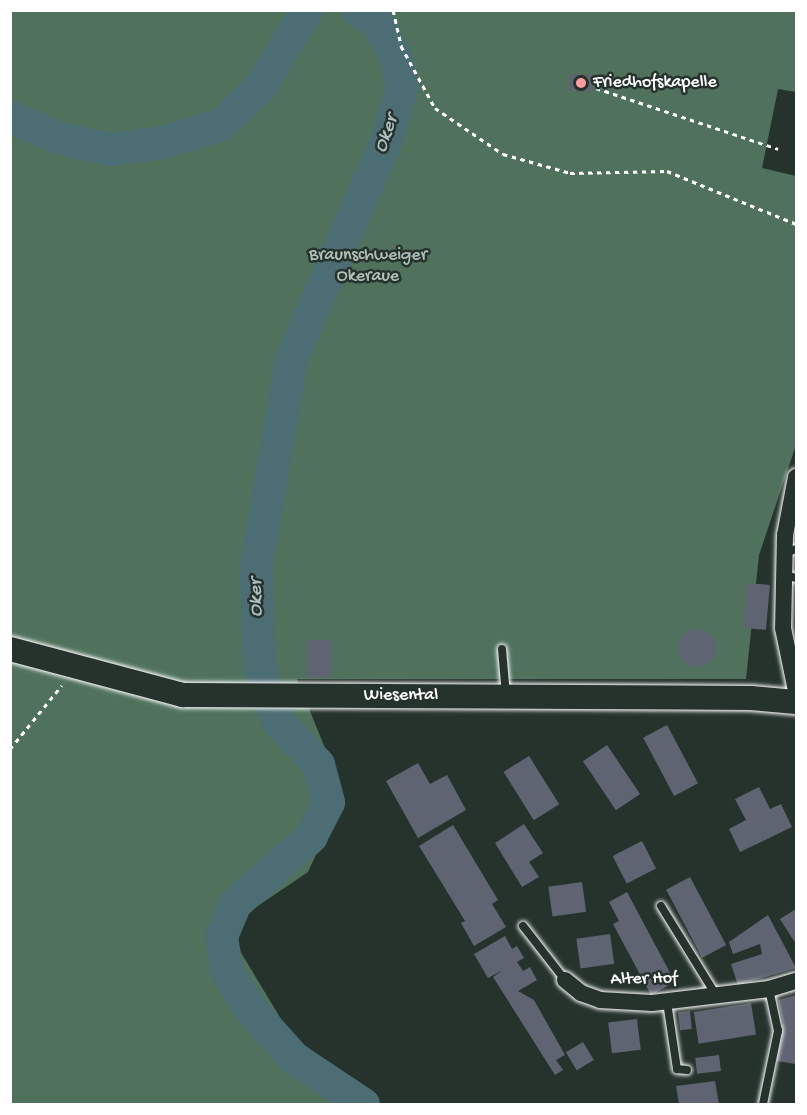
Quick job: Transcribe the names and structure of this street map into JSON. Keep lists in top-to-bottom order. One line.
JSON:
{"streets":{"street":["Wiesental","Alter Hof"]},"water":["Oker"],"parks":["Braunschweiger Okeraue"],"places":["Friedhofskapelle"]}
